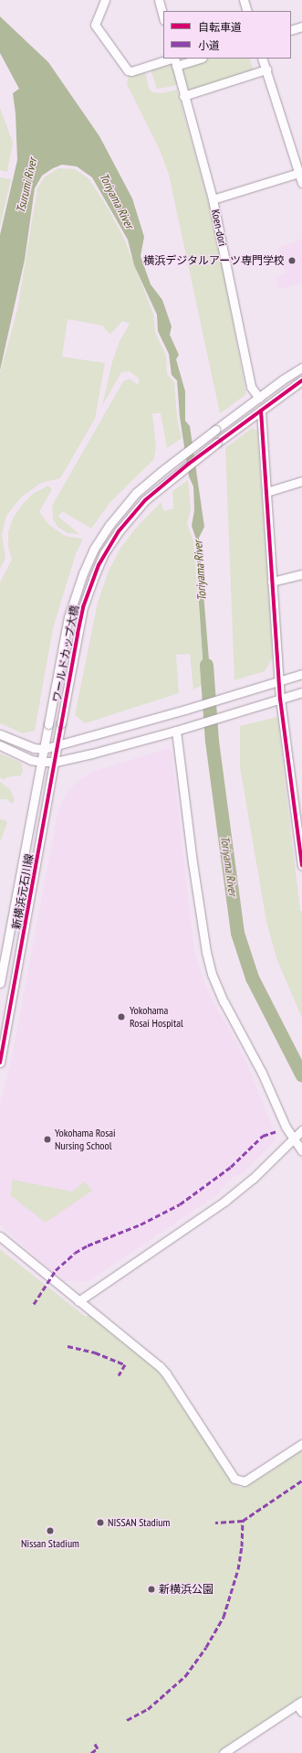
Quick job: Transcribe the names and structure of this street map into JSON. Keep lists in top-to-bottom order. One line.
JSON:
{"streets":{"street":["Koen-dori","ワールドカップ大橋","新横浜元石川線"]},"crossings":[["Koen-dori","ワールドカップ大橋"],["ワールドカップ大橋","新横浜元石川線"]],"water":["Tsurumi River","Toriyama River"],"places":["横浜デジタルアーツ専門学校","Yokohama Rosai Hospital","Yokohama Rosai Nursing School","NISSAN Stadium","Nissan Stadium","新横浜公園"],"legend":["自転車道","小道"]}
